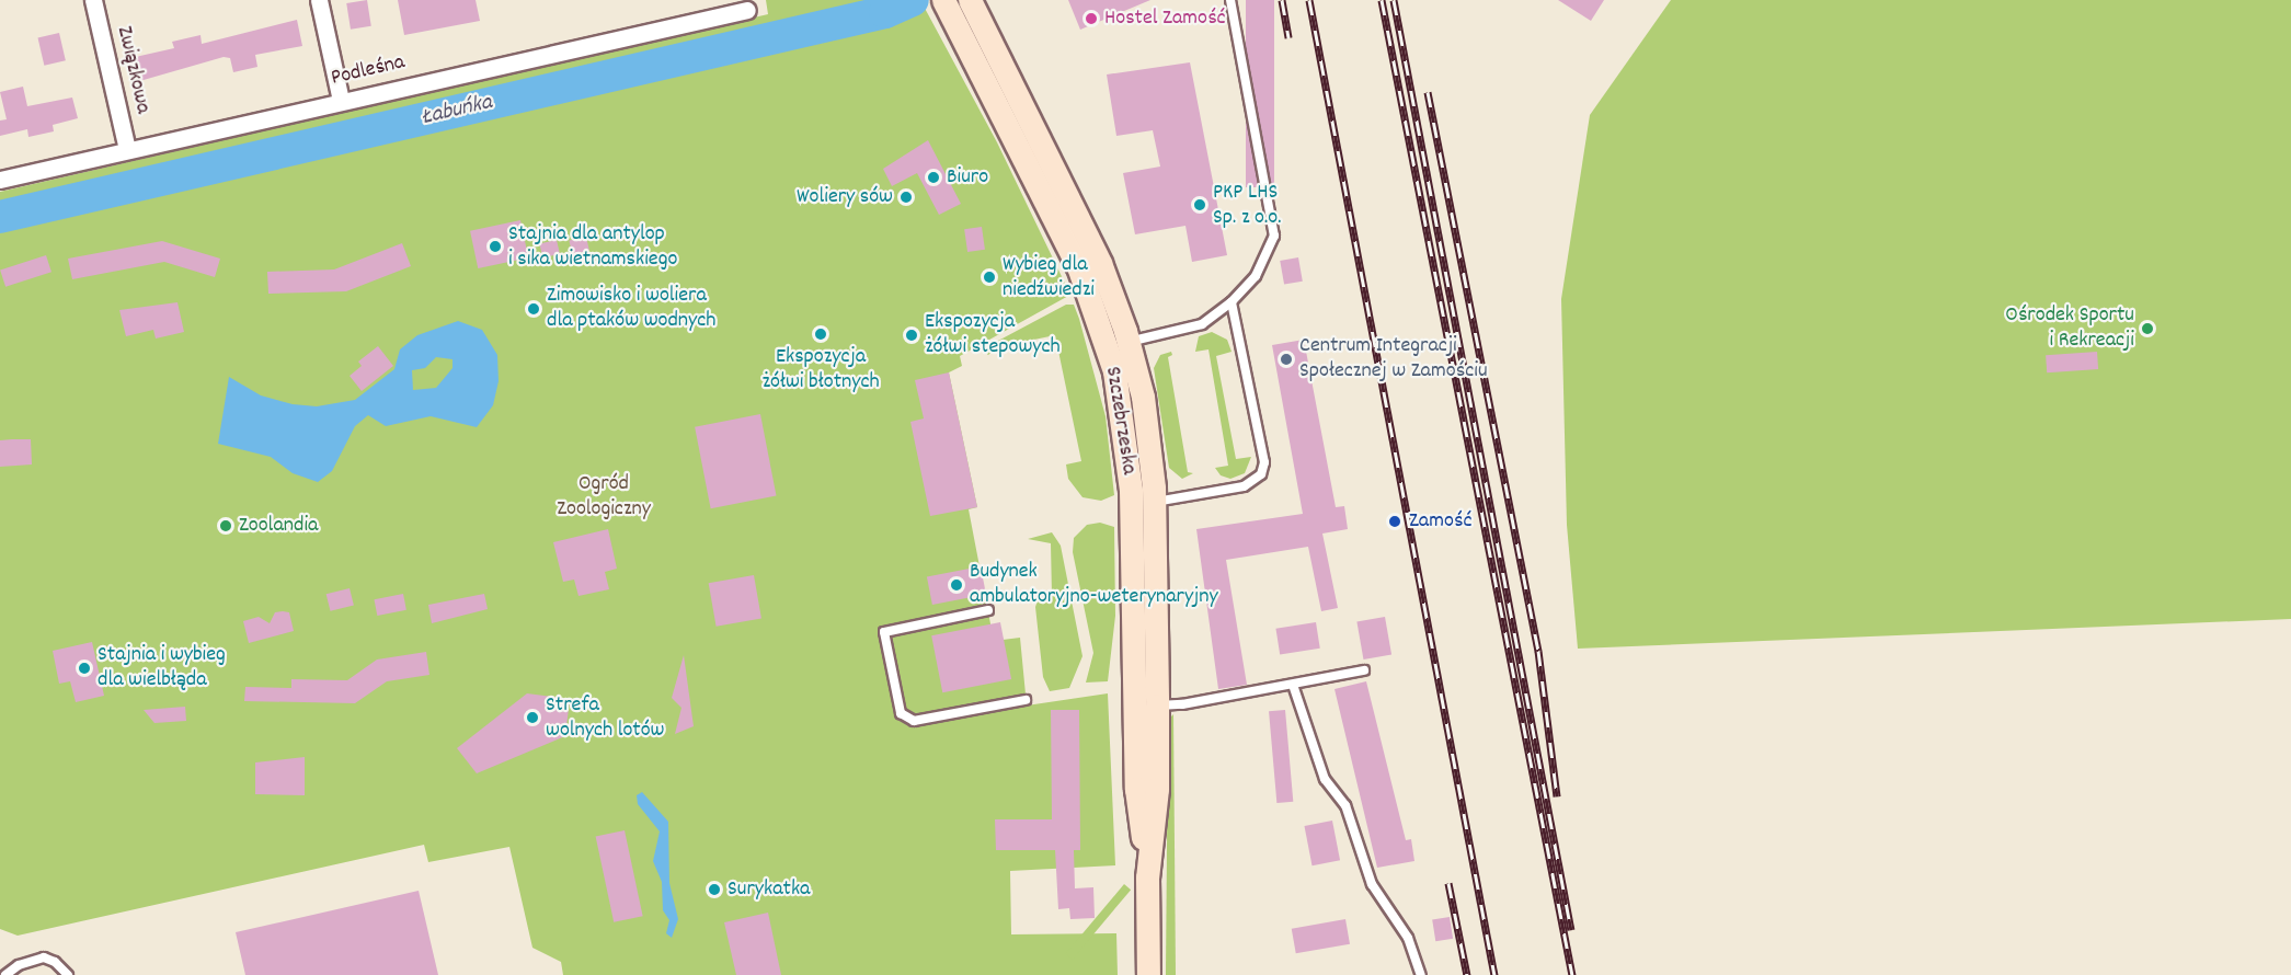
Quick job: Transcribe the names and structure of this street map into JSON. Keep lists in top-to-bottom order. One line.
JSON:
{"streets":{"street":["Związkowa","Podleśna","Szczebrzeska"]},"crossings":[["Związkowa","Podleśna"]],"water":["Łabuńka"],"parks":["Ogród Zoologiczny"],"places":["Hostel Zamość","Biuro","Woliery sów","PKP LHS Sp. z o.o.","Stajnia dla antylop i sika wietnamskiego","Wybieg dla niedźwiedzi","Zimowisko i woliera dla ptaków wodnych","Ośrodek Sportu i Rekreacji","Ekspozycja żółwi błotnych","Ekspozycja żółwi stepowych","Centrum Integracji Społecznej w Zamościu","Zamość","Zoolandia","Budynek ambulatoryjno-weterynaryjny","Stajnia i wybieg dla wielbłąda","Strefa wolnych lotów","Surykatka"]}
